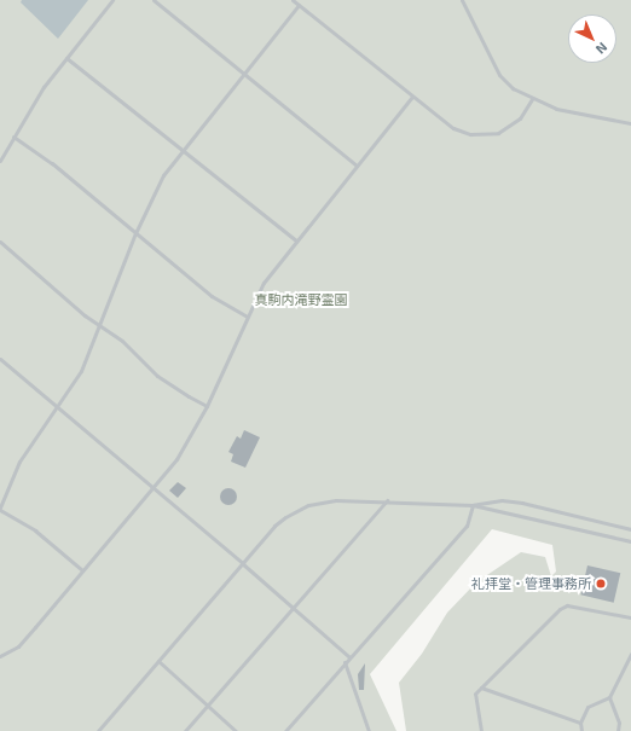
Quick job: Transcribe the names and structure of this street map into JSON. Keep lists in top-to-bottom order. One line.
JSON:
{"parks":["真駒内滝野霊園"],"places":["礼拝堂・管理事務所"],"north":"bottom right"}
